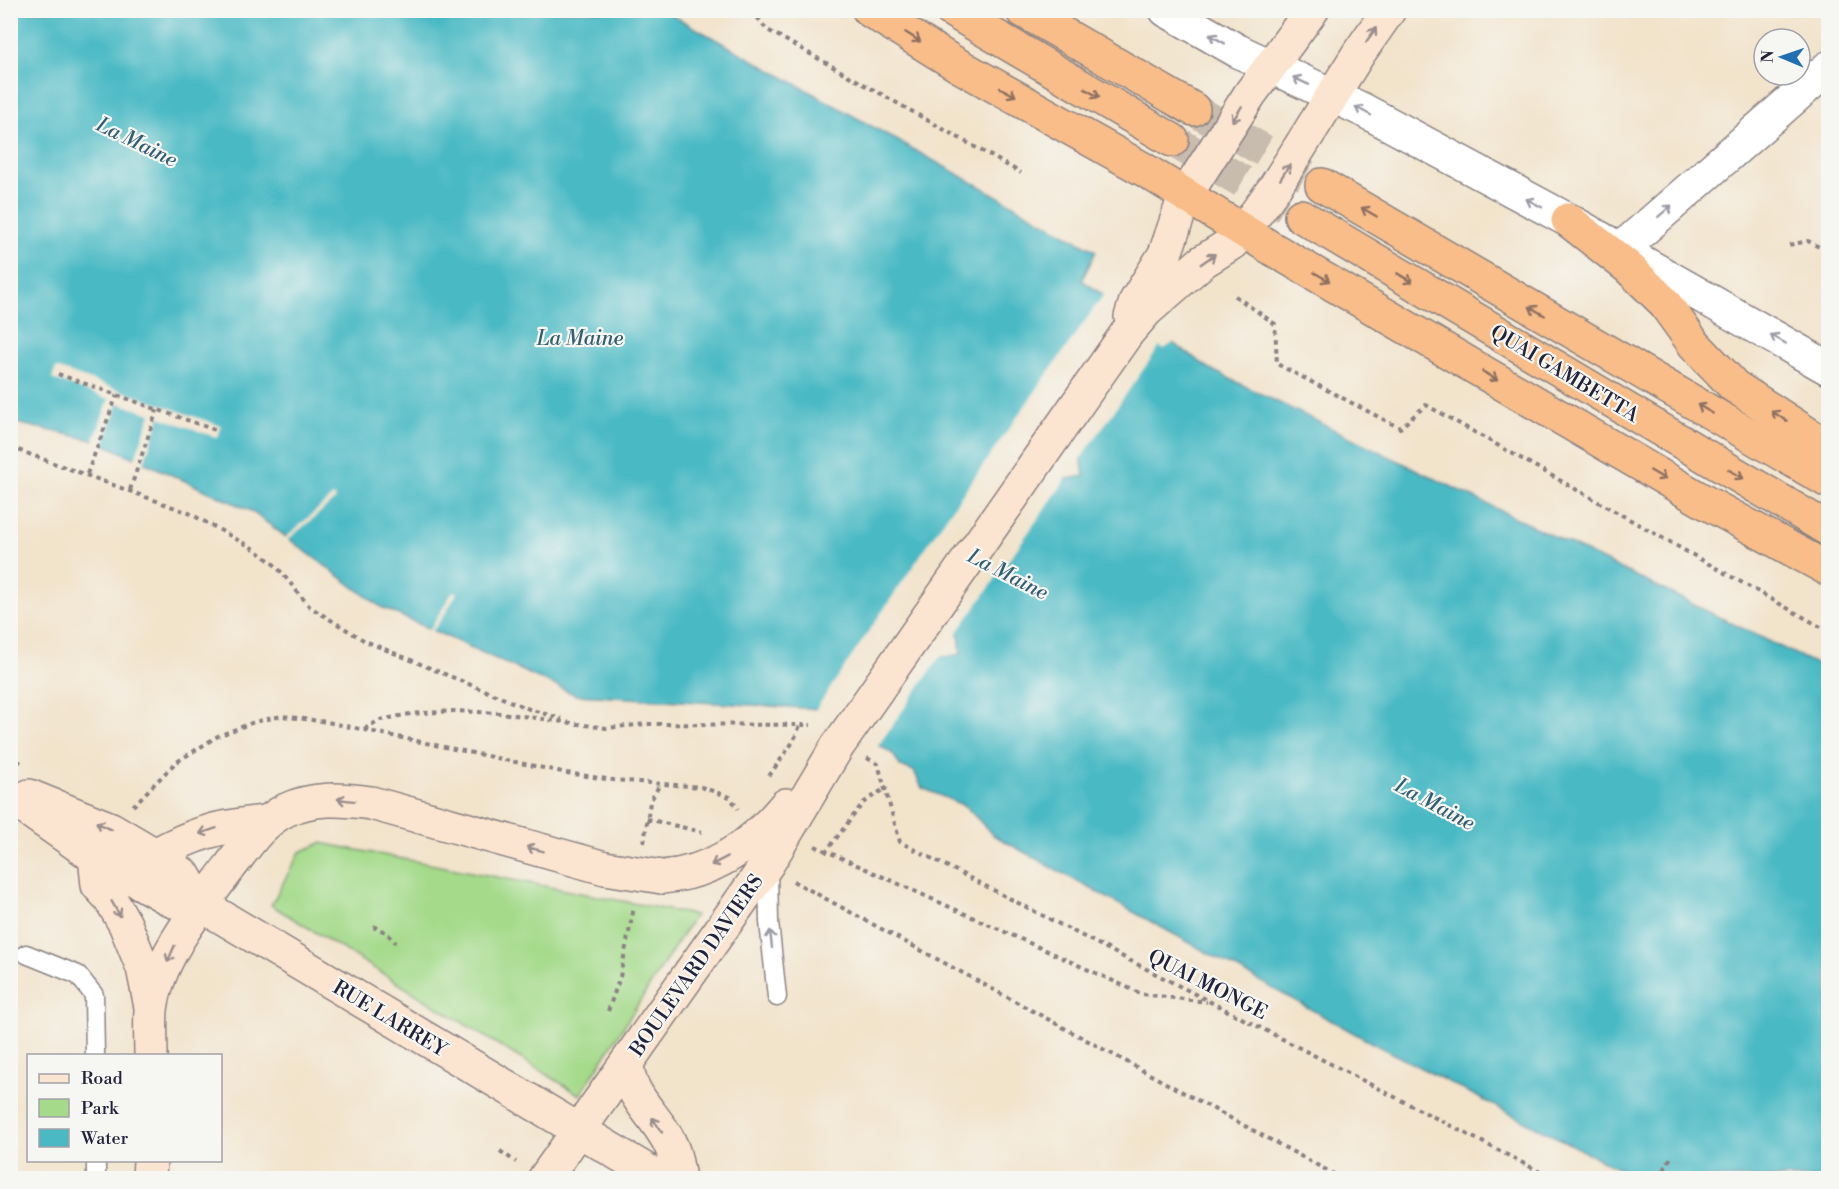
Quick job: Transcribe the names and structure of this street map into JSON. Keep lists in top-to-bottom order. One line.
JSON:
{"streets":{"highway":["QUAI GAMBETTA"],"main road":["BOULEVARD DAVIERS","RUE LARREY"],"path":["QUAI MONGE"]},"crossings":[["BOULEVARD DAVIERS","RUE LARREY"]],"water":["La Maine"],"legend":["Road","Park","Water"],"north":"left"}
